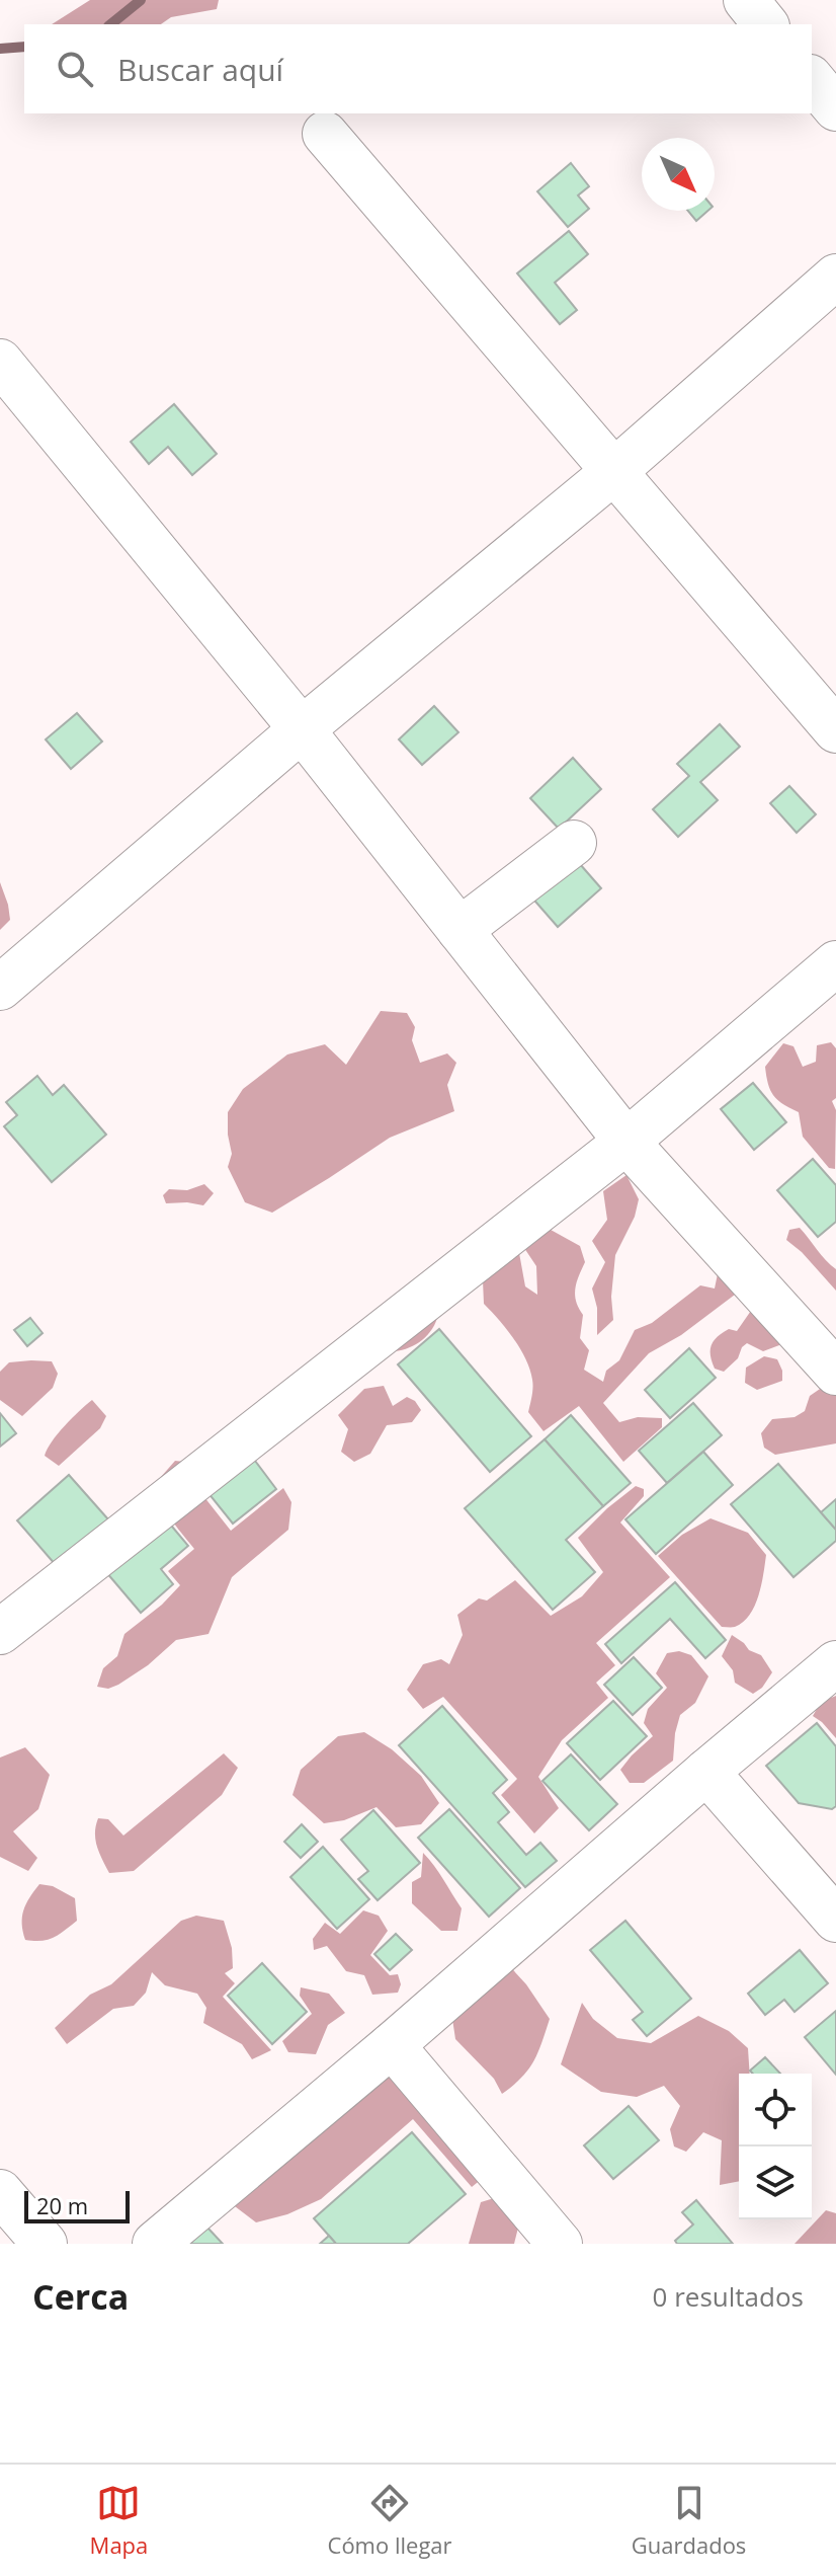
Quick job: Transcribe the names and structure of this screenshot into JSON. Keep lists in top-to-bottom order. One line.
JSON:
{"scale_bar":"20 m","north":"bottom right","page":{"search":"Buscar aquí","scale":"20 m","heading":["Cerca","0 resultados"],"nav":["Mapa","Cómo llegar","Guardados"]}}
